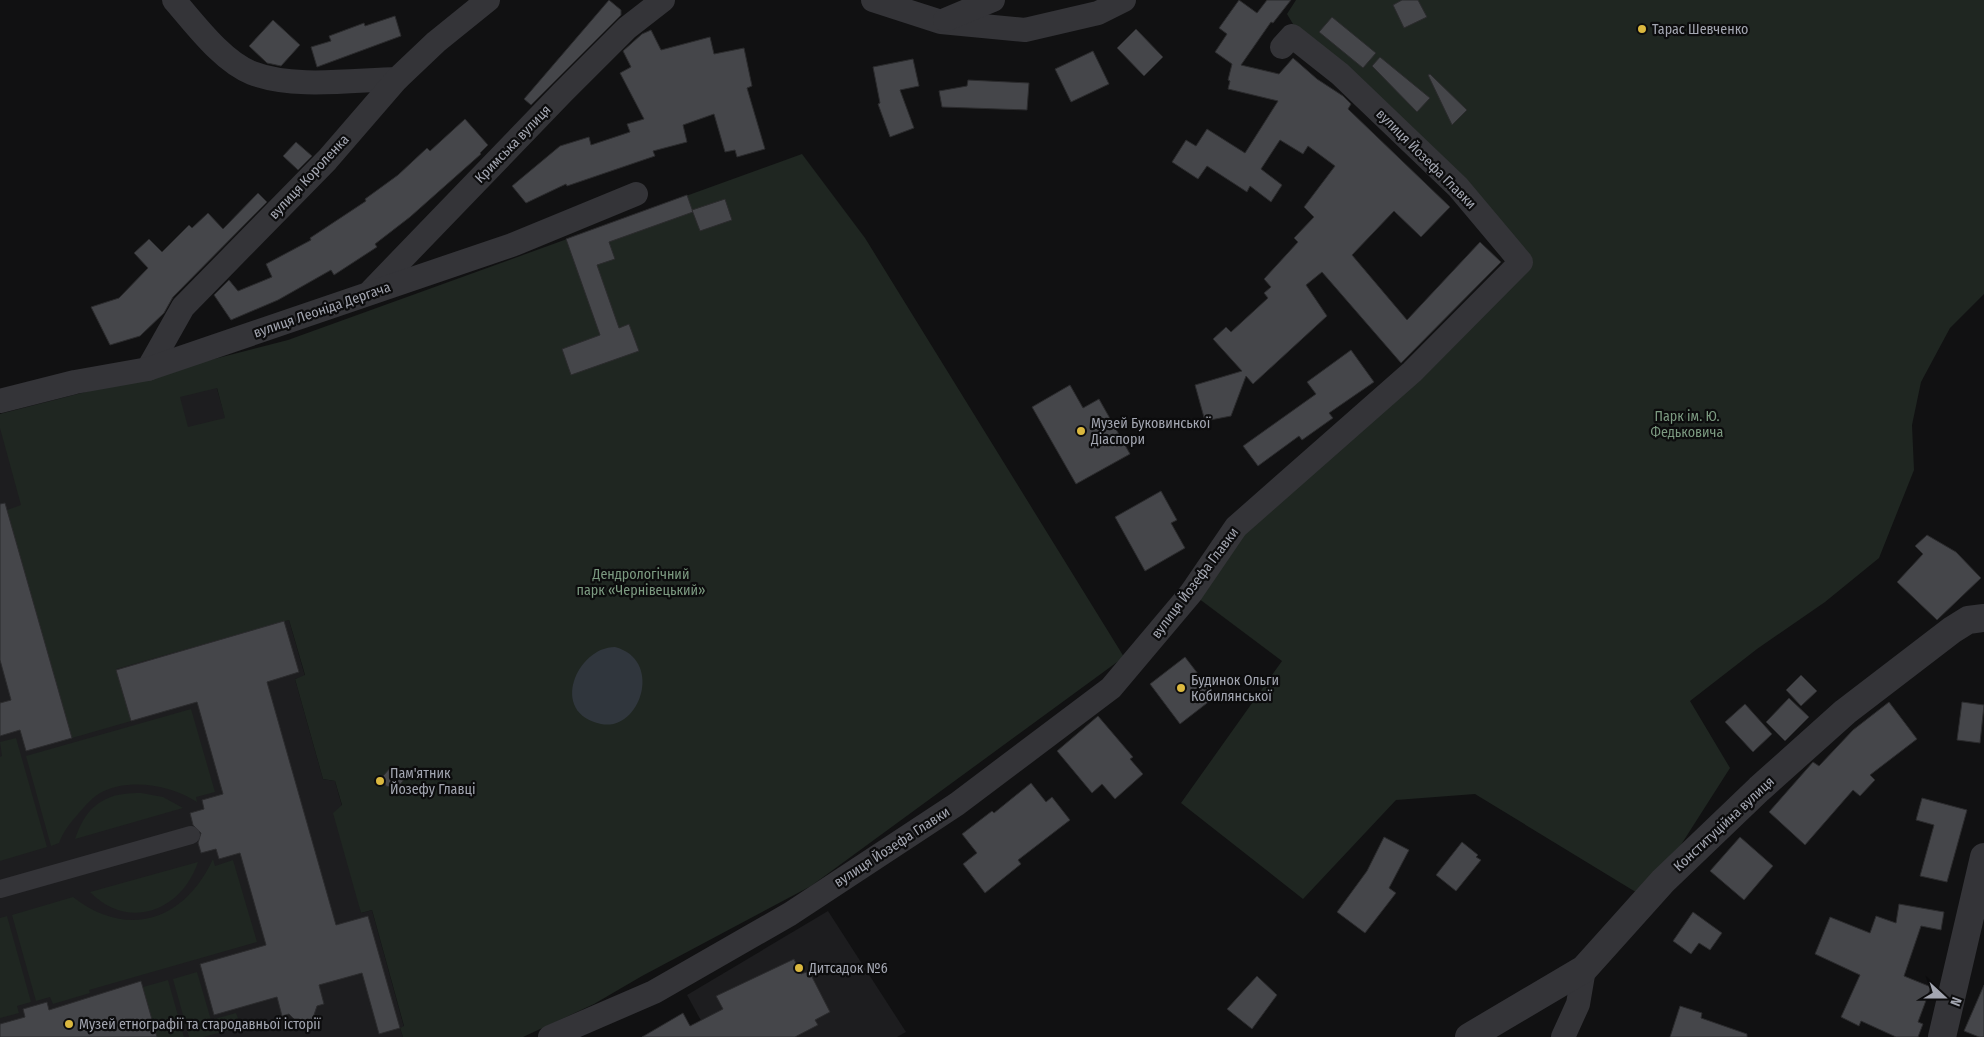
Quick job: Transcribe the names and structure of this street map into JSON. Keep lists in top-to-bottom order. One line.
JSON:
{"streets":{"street":["Кримська вулиця","вулиця Йозефа Главки","вулиця Короленка","вулиця Леоніда Дергача","Конституційна вулиця"]},"crossings":[["Кримська вулиця","вулиця Леоніда Дергача"],["вулиця Короленка","вулиця Леоніда Дергача"]],"parks":["Парк ім. Ю. Федьковича","Дендрологічний парк «Чернівецький»"],"places":["Тарас Шевченко","Музей Буковинської Діаспори","Будинок Ольги Кобилянської","Пам'ятник Йозефу Главці","Дитсадок №6","Музей етнографії та стародавньої історії"],"north":"right"}
